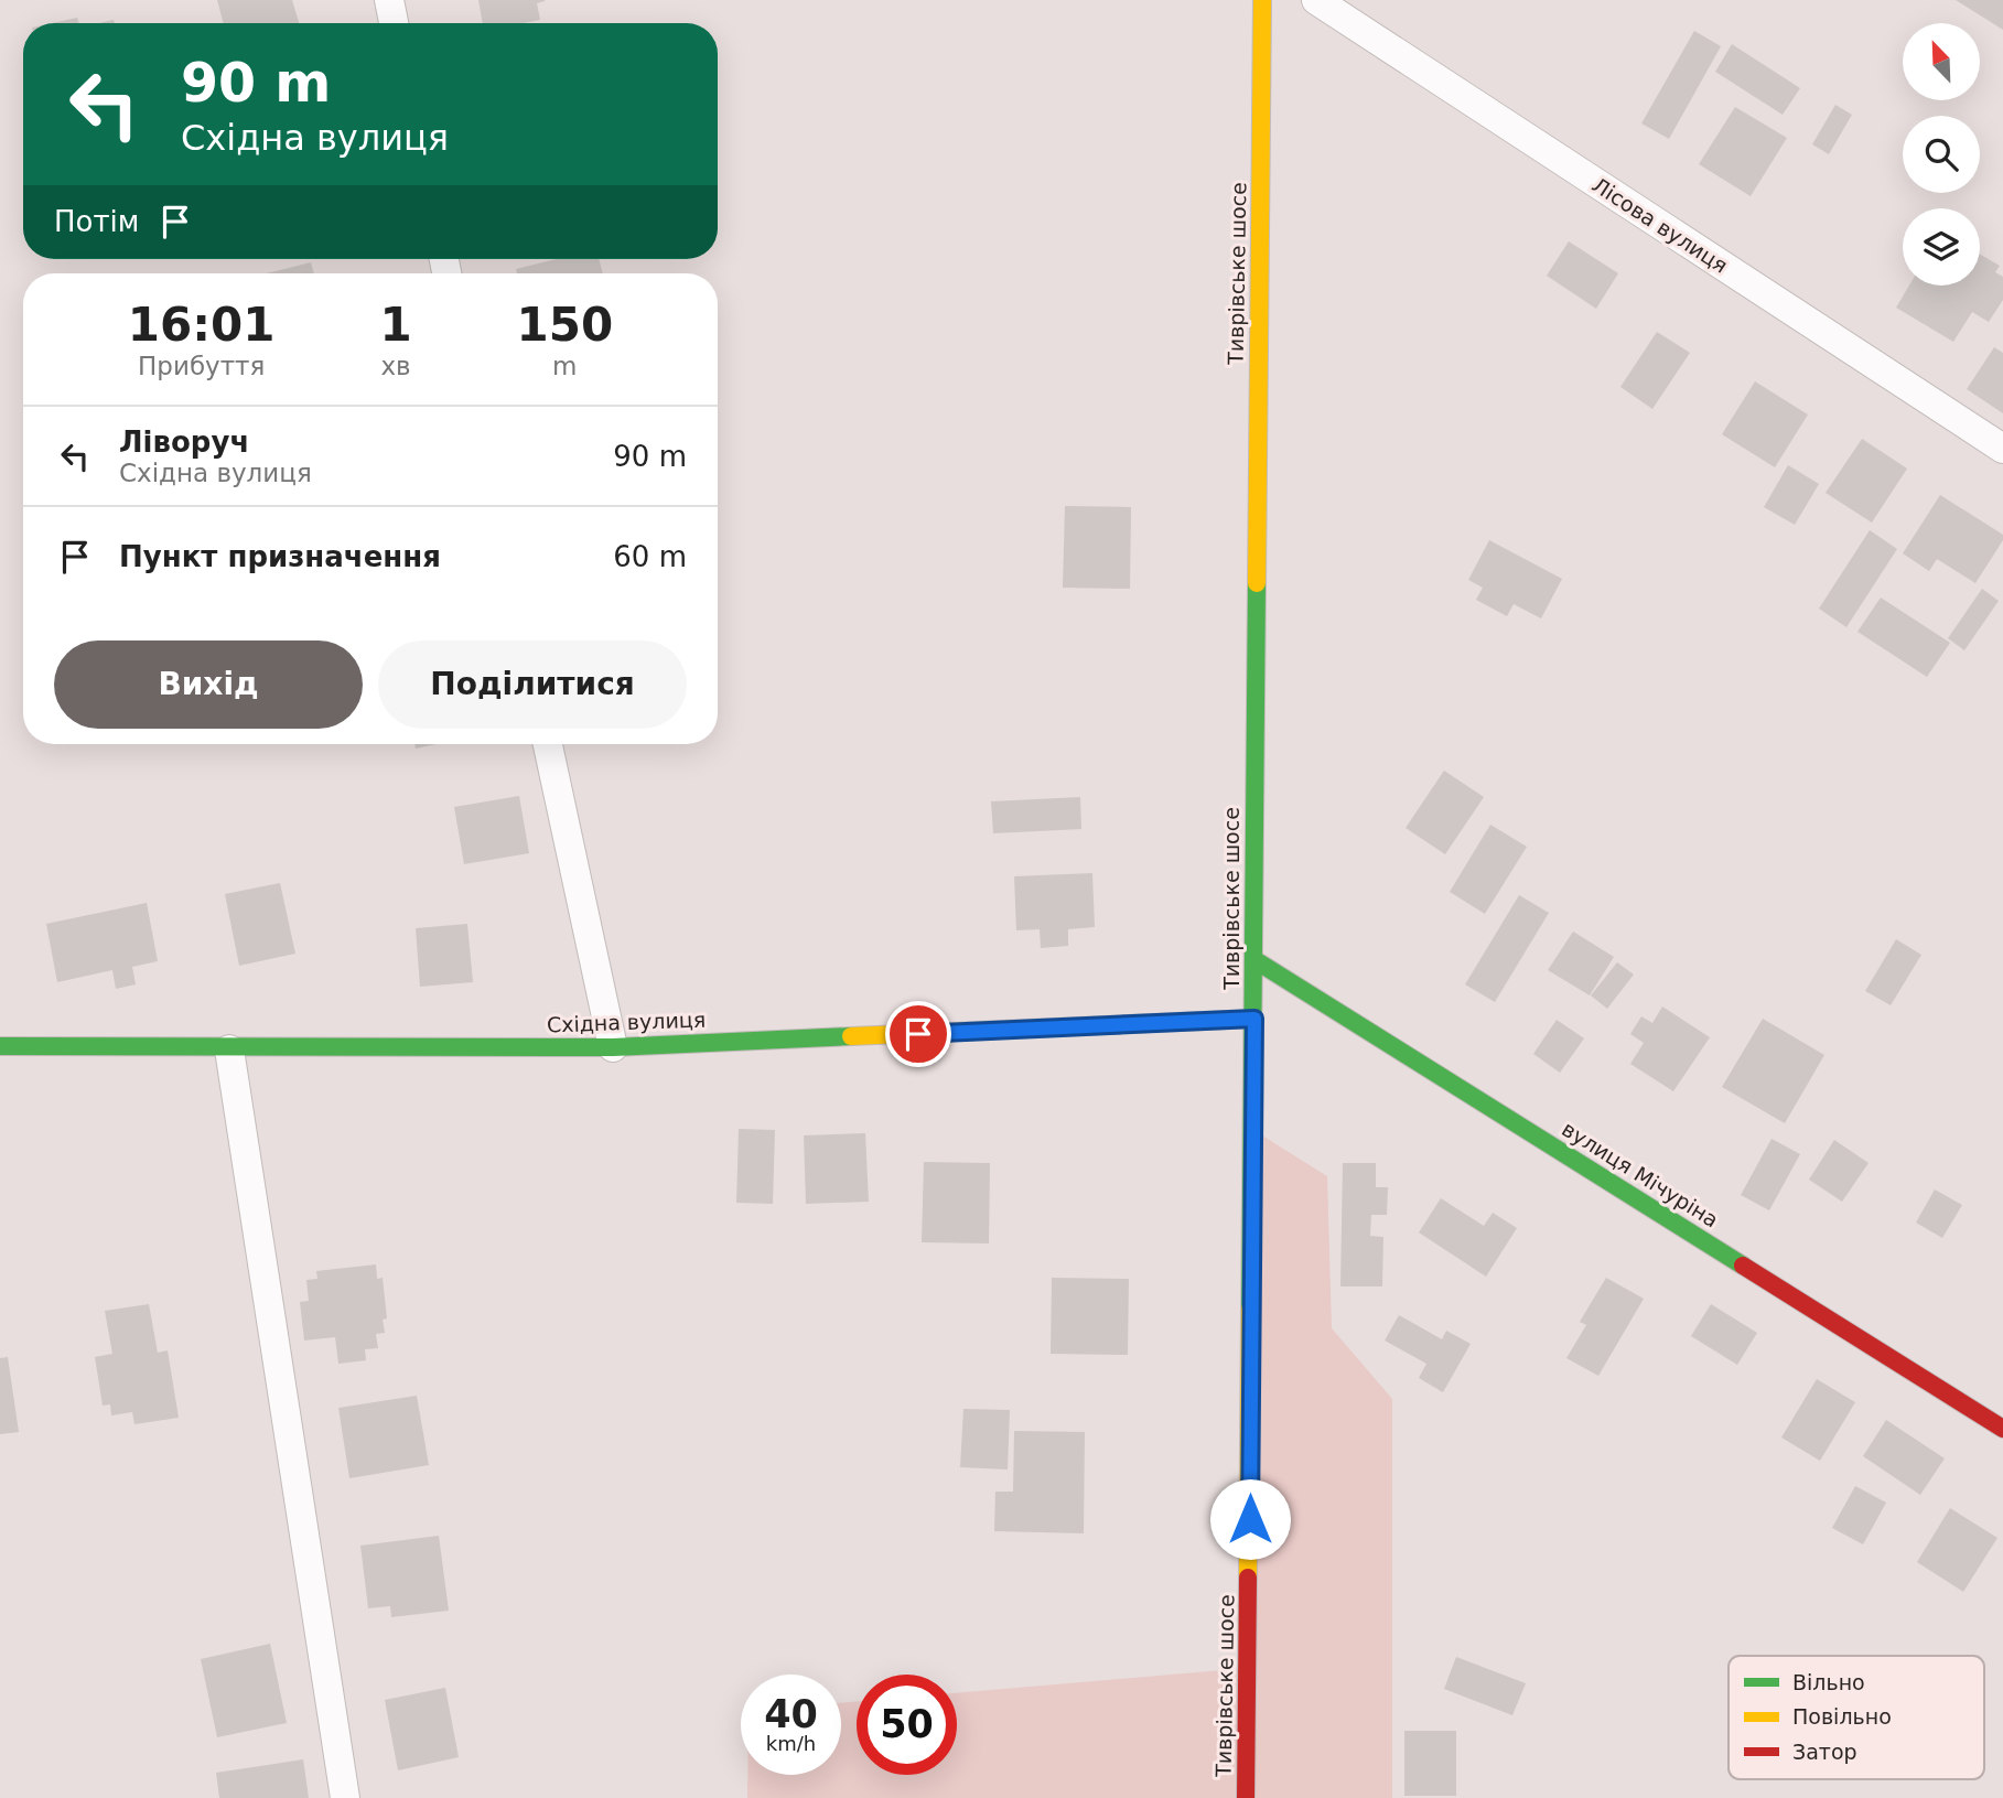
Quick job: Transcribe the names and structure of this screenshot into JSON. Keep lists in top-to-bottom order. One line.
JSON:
{"streets":{"street":["Лісова вулиця","Тиврівське шосе","Східна вулиця","вулиця Мічуріна"]},"crossings":[["Тиврівське шосе","Східна вулиця"],["Тиврівське шосе","вулиця Мічуріна"]],"legend":["Вільно","Повільно","Затор"],"north":"top left","page":{"turn":["90 m","Східна вулиця"],"then":"Потім","eta":["16:01","Прибуття","1","хв","150","m"],"list":[{"name":"Ліворуч","note":"Східна вулиця","value":"90 m"},{"name":"Пункт призначення","value":"60 m"}],"buttons":["Вихід","Поділитися"],"speed":"40 km/h","limit":"50"}}
